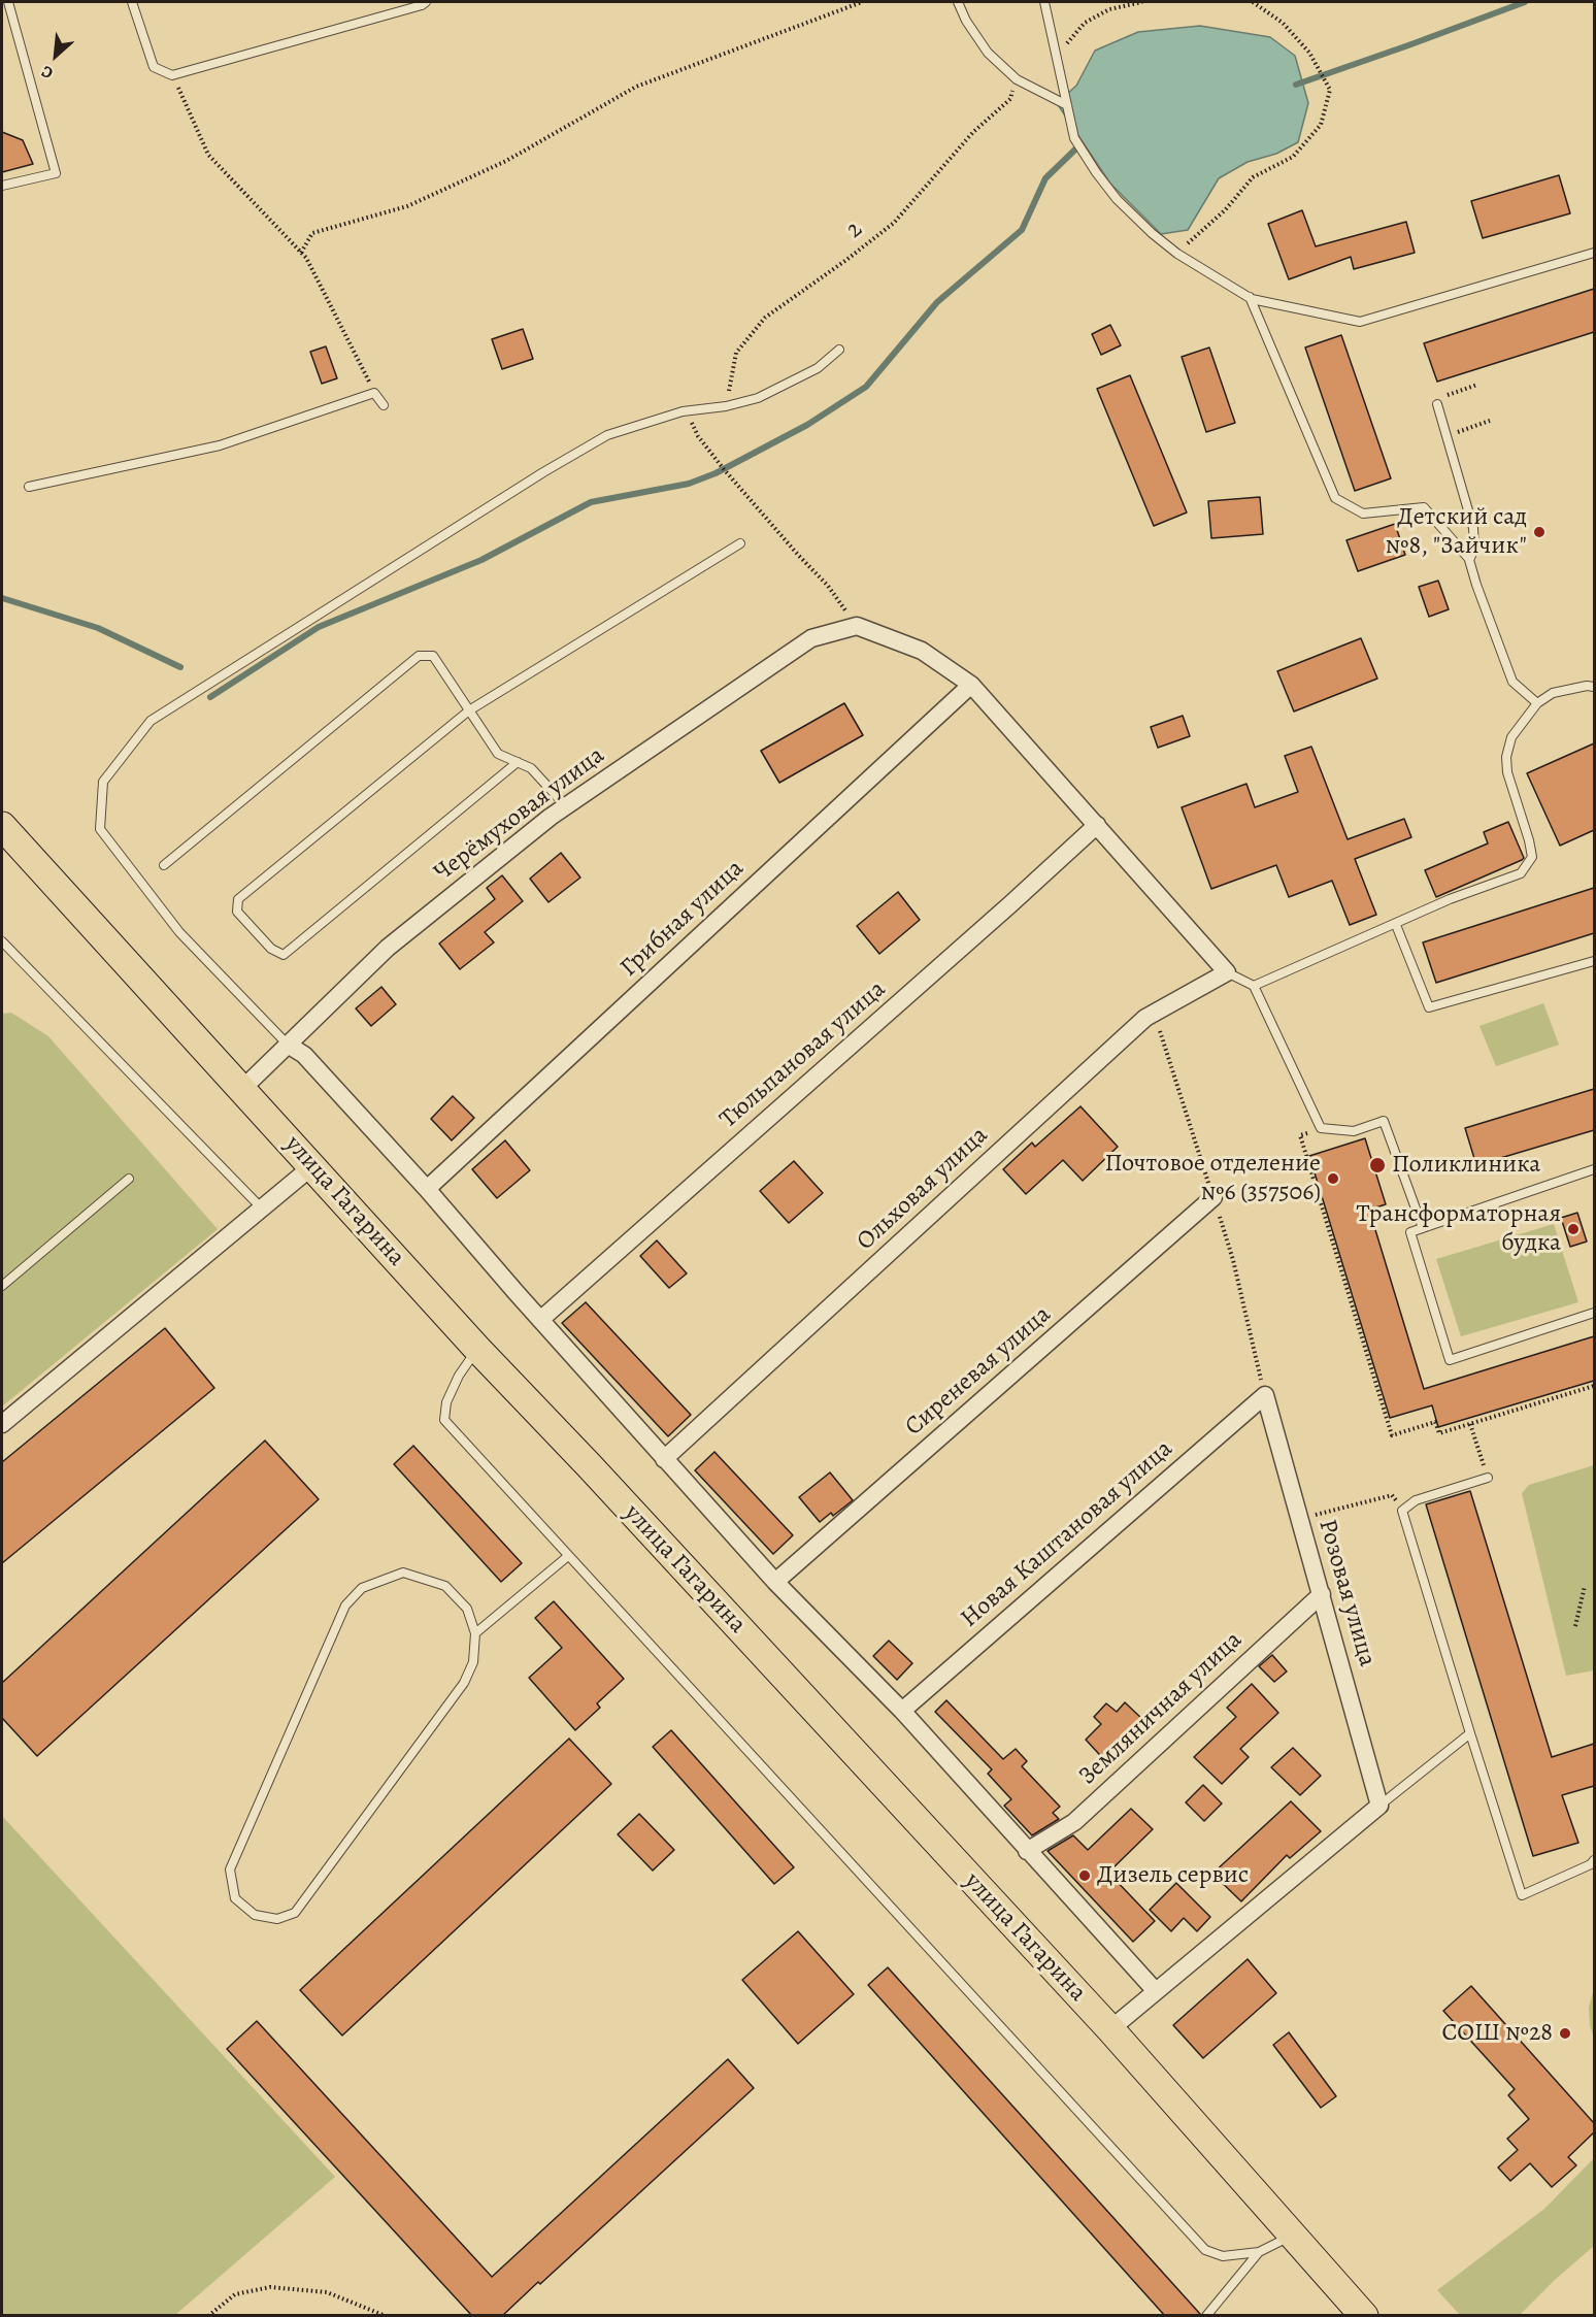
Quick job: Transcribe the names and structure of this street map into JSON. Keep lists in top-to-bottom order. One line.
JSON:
{"streets":{"main road":["улица Гагарина"],"street":["Черёмуховая улица","Грибная улица","Тюльпановая улица","Ольховая улица","Сиреневая улица","Новая Каштановая улица","Розовая улица","Земляничная улица"],"path":["2"]},"crossings":[["Черёмуховая улица","улица Гагарина"],["Новая Каштановая улица","Розовая улица"],["Розовая улица","Земляничная улица"]],"places":["Детский сад №8, \"Зайчик\"","Поликлиника","Почтовое отделение №6 (357506)","Трансформаторная будка","Дизель сервис","СОШ №28"],"north":"bottom left"}
